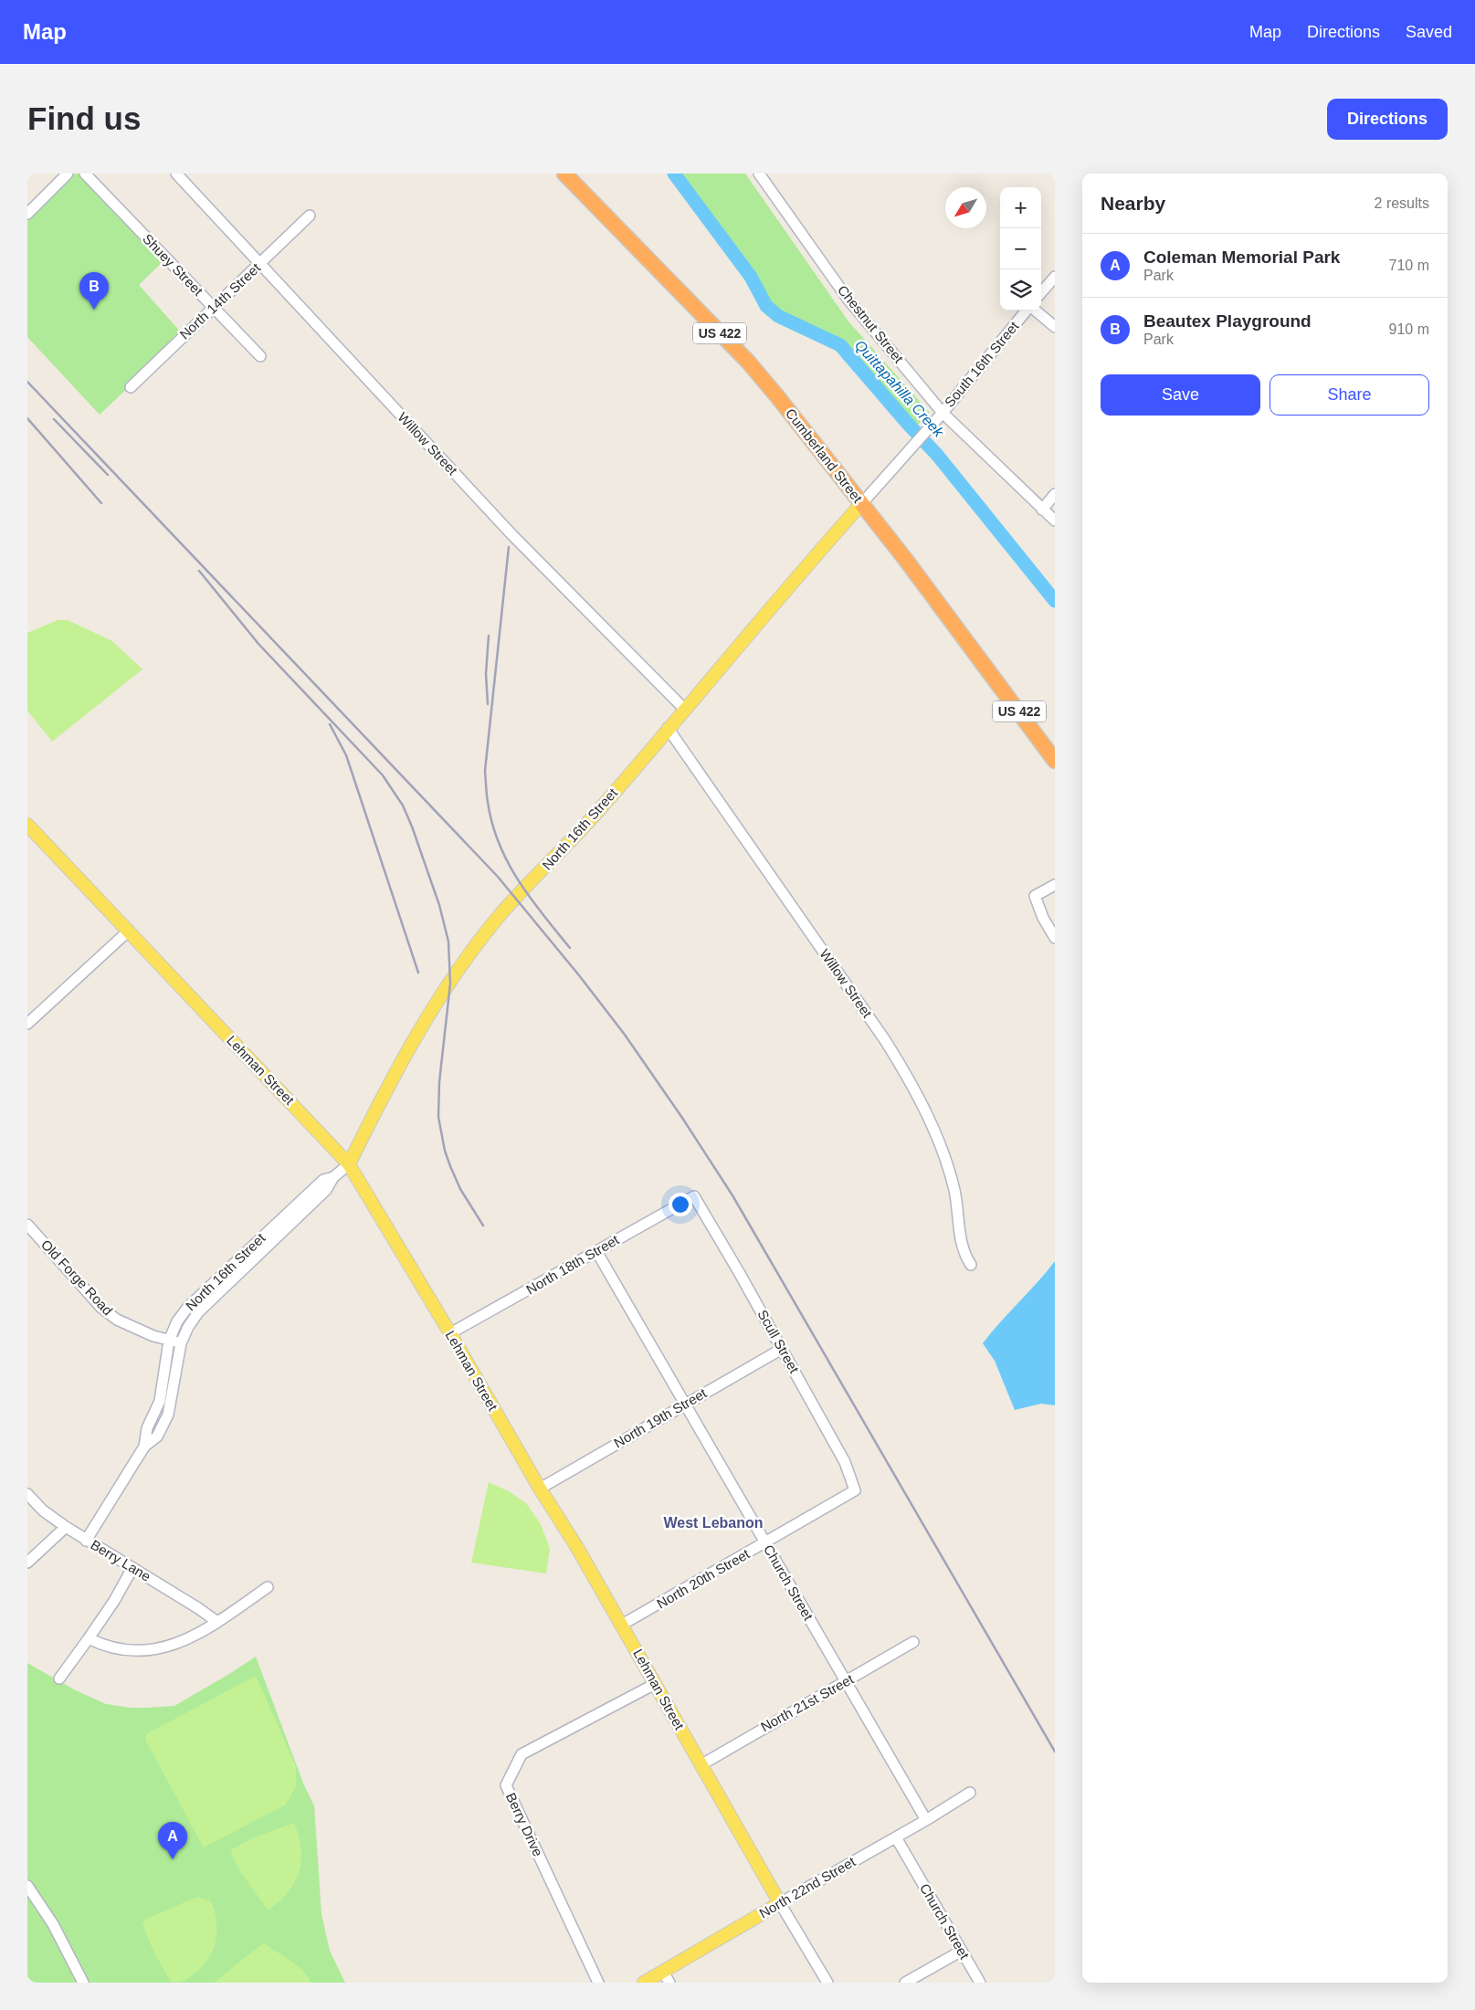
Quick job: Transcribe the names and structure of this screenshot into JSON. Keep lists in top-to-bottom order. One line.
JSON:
{"streets":{"highway":["US 422","Cumberland Street"],"main road":["North 16th Street","Lehman Street","North 22nd Street"],"street":["Shuey Street","North 14th Street","Chestnut Street","South 16th Street","Willow Street","North 18th Street","Old Forge Road","Scull Street","North 19th Street","Berry Lane","North 20th Street","Church Street","North 21st Street","Berry Drive"]},"crossings":[["Shuey Street","North 14th Street"],["North 14th Street","Willow Street"],["Chestnut Street","South 16th Street"],["South 16th Street","Cumberland Street"],["South 16th Street","North 16th Street"],["Willow Street","North 16th Street"],["Cumberland Street","North 16th Street"],["North 16th Street","Lehman Street"],["North 16th Street","Old Forge Road"],["North 16th Street","Berry Lane"],["Lehman Street","North 18th Street"],["Lehman Street","North 19th Street"],["Lehman Street","North 20th Street"],["Lehman Street","North 21st Street"],["Lehman Street","Berry Drive"],["Lehman Street","North 22nd Street"],["North 18th Street","Scull Street"],["North 18th Street","Church Street"],["Scull Street","North 19th Street"],["Scull Street","North 20th Street"],["North 19th Street","Church Street"],["North 20th Street","Church Street"],["Church Street","North 21st Street"],["Church Street","North 22nd Street"]],"districts":["West Lebanon"],"water":["Quittapahilla Creek"],"north":"bottom left","page":{"header":"Map","nav":["Map","Directions","Saved"],"buttons":["Directions",["Save","Share"]],"title":"Find us","heading":["Nearby","2 results"],"map_buttons":["+","−"],"list":[{"mark":"A","name":"Coleman Memorial Park","note":"Park","value":"710 m"},{"mark":"B","name":"Beautex Playground","note":"Park","value":"910 m"}],"pins":["B","A"]}}
